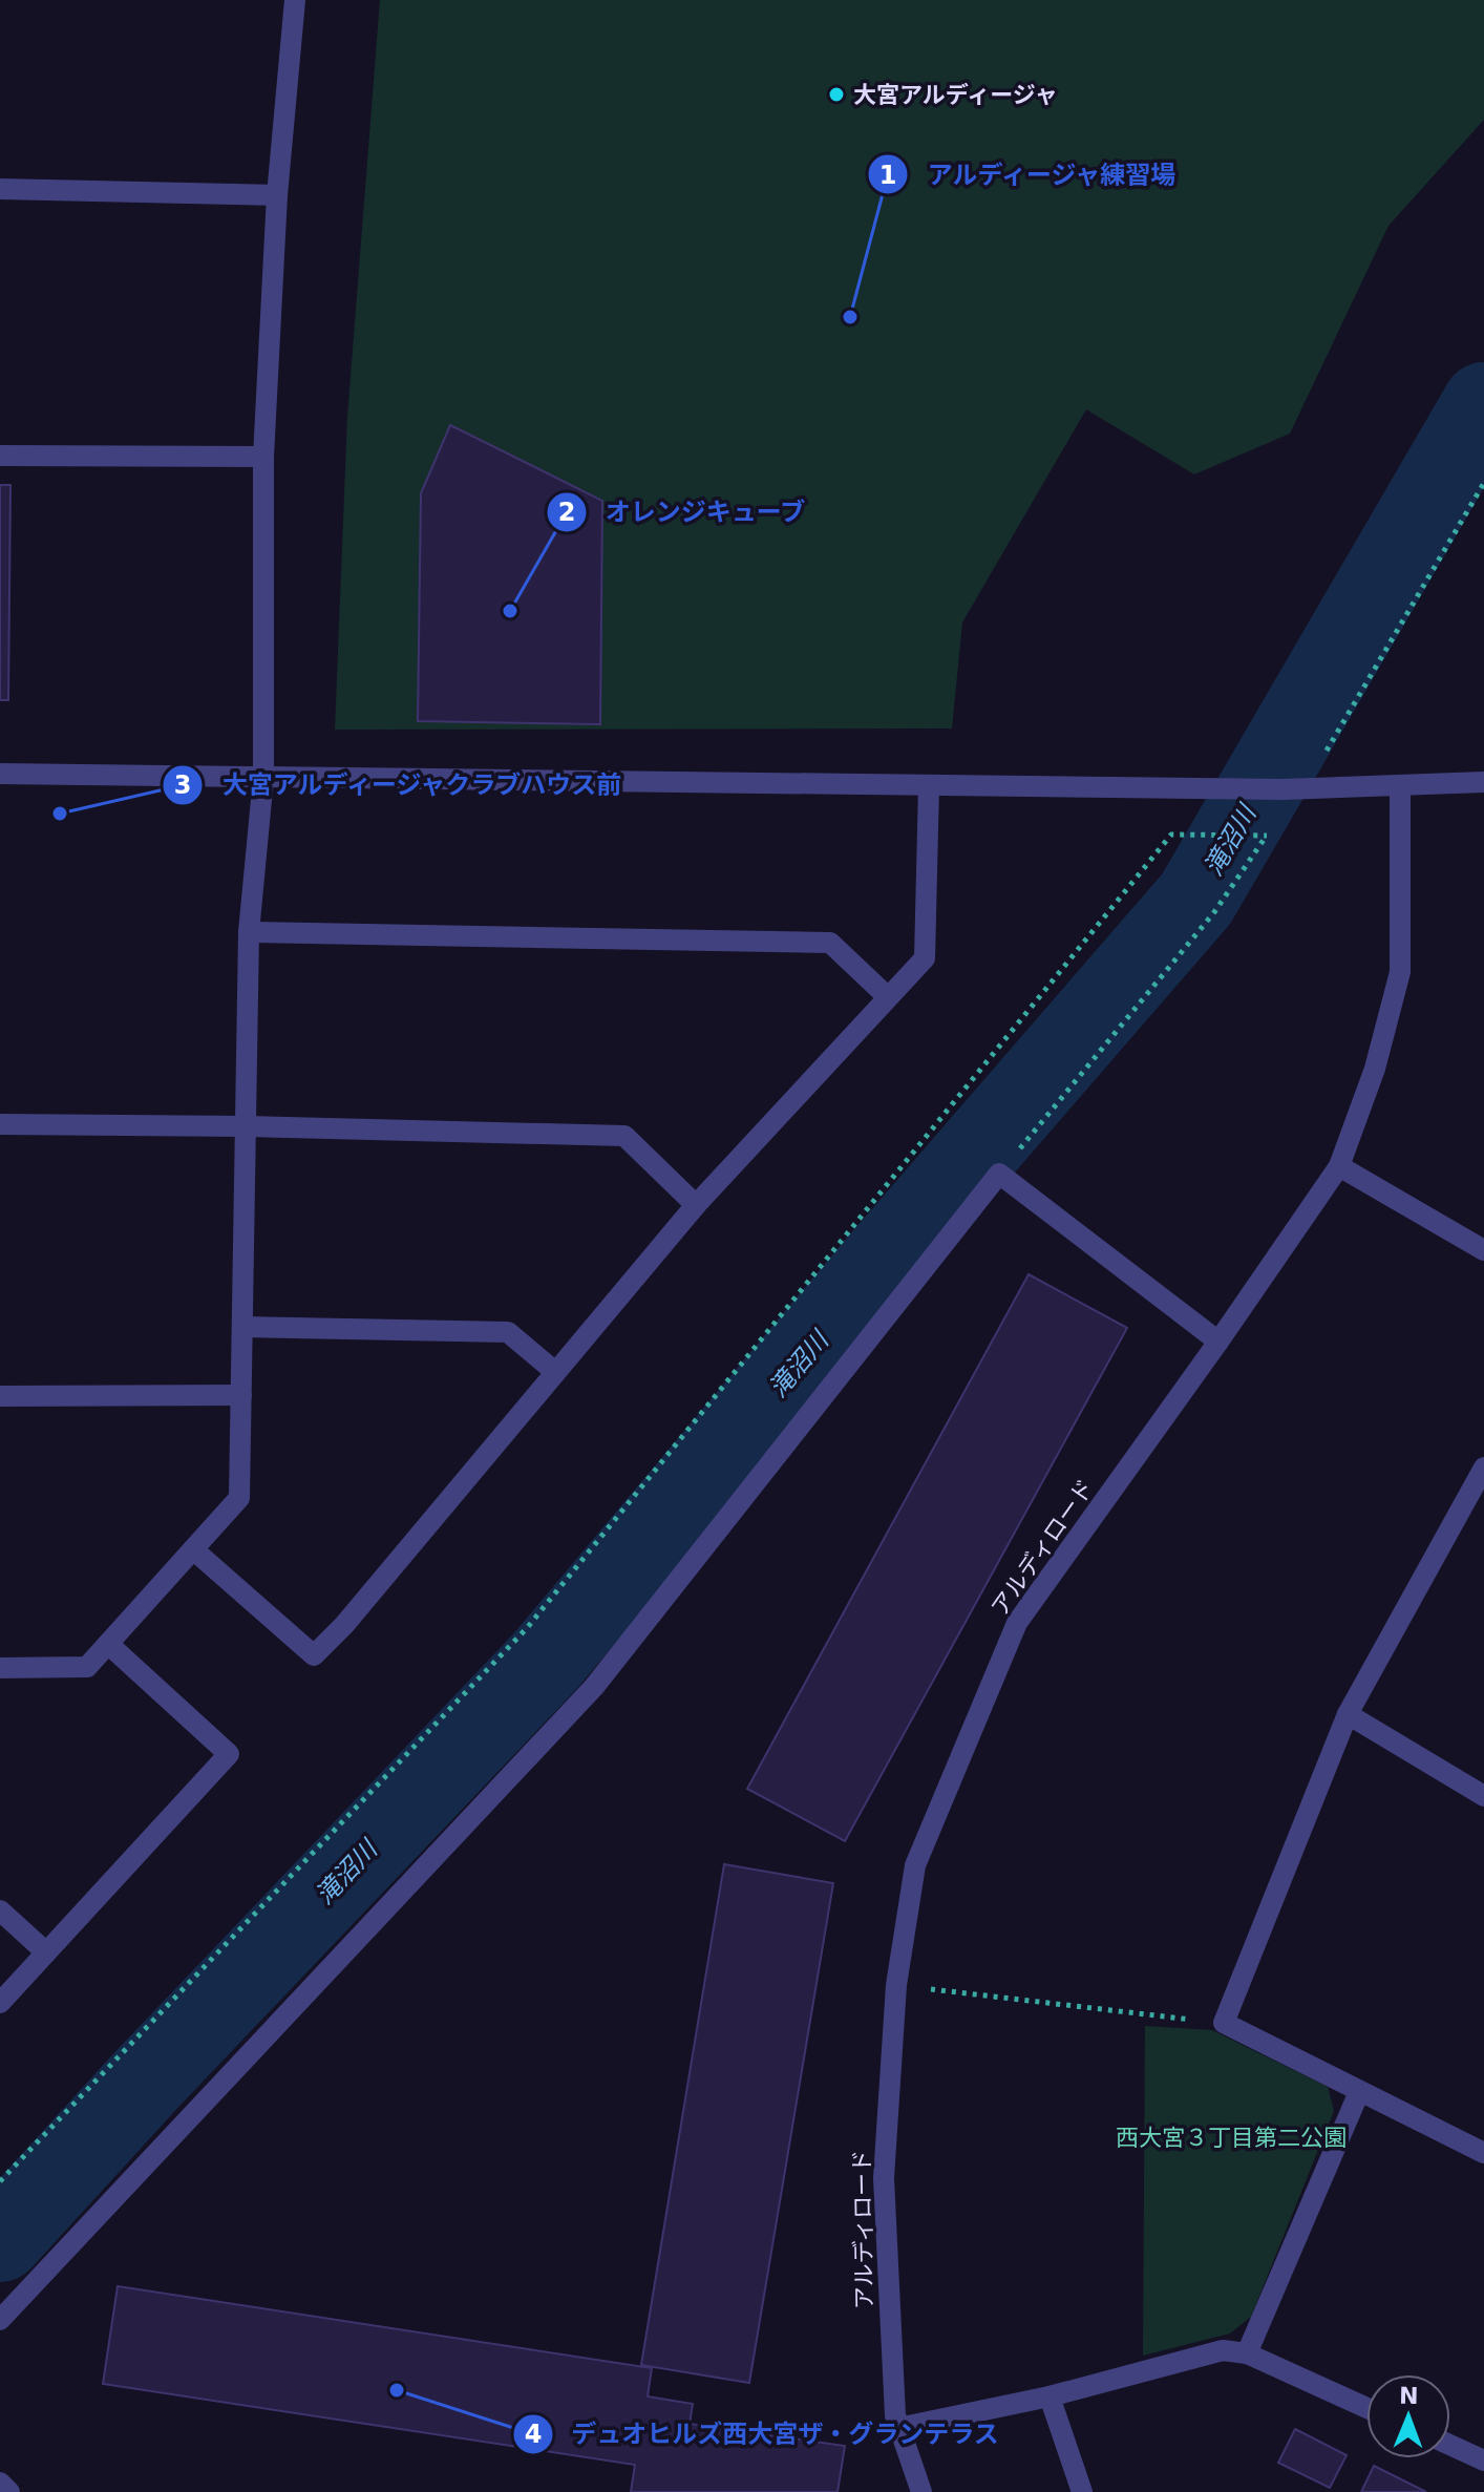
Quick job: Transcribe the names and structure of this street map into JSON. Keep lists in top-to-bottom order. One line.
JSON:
{"streets":{"street":["アルディロード"]},"water":["滝沼川"],"parks":["西大宮３丁目第二公園"],"places":["大宮アルディージャ","アルディージャ練習場","オレンジキューブ","大宮アルディージャクラブハウス前","デュオヒルズ西大宮ザ・グランテラス"],"north":"top"}
